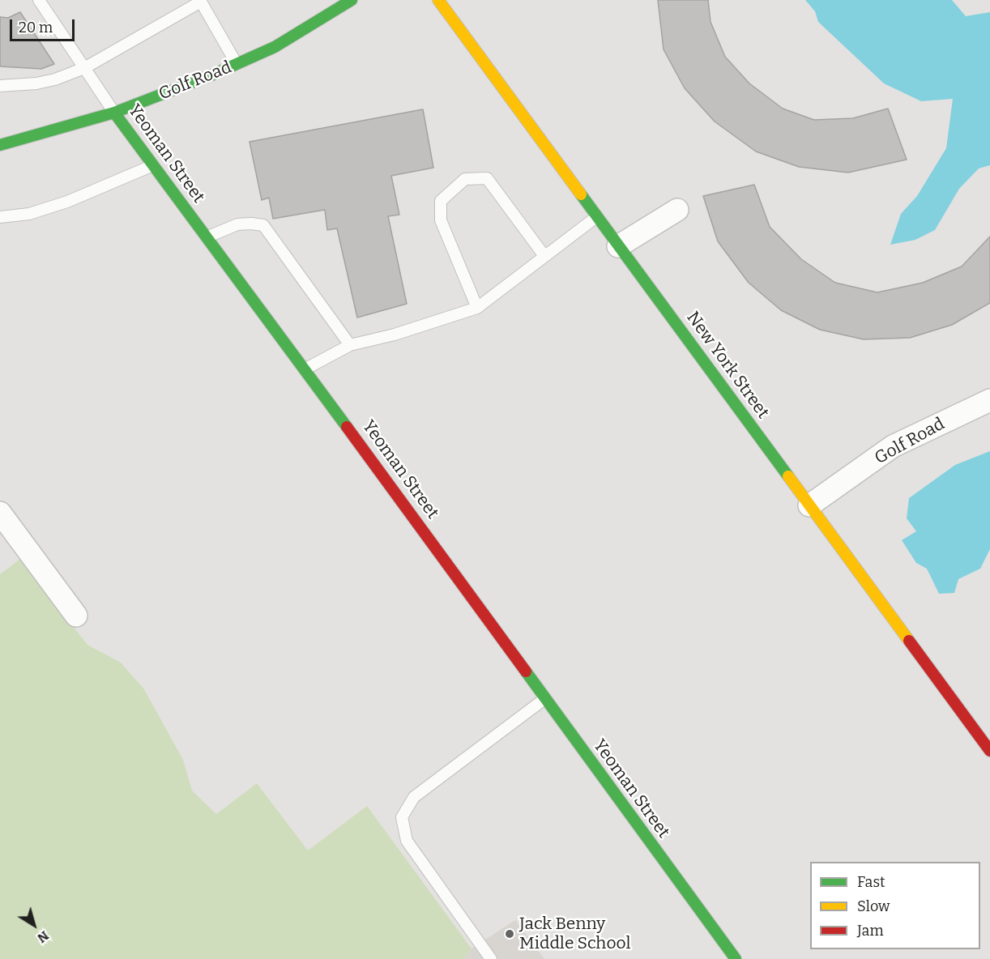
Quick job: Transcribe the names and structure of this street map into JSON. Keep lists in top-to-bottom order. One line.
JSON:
{"streets":{"street":["Golf Road","Yeoman Street","New York Street"]},"crossings":[["Golf Road","Yeoman Street"],["Golf Road","New York Street"]],"places":["Jack Benny Middle School"],"legend":["Fast","Slow","Jam"],"scale_bar":"20 m","north":"bottom right"}
